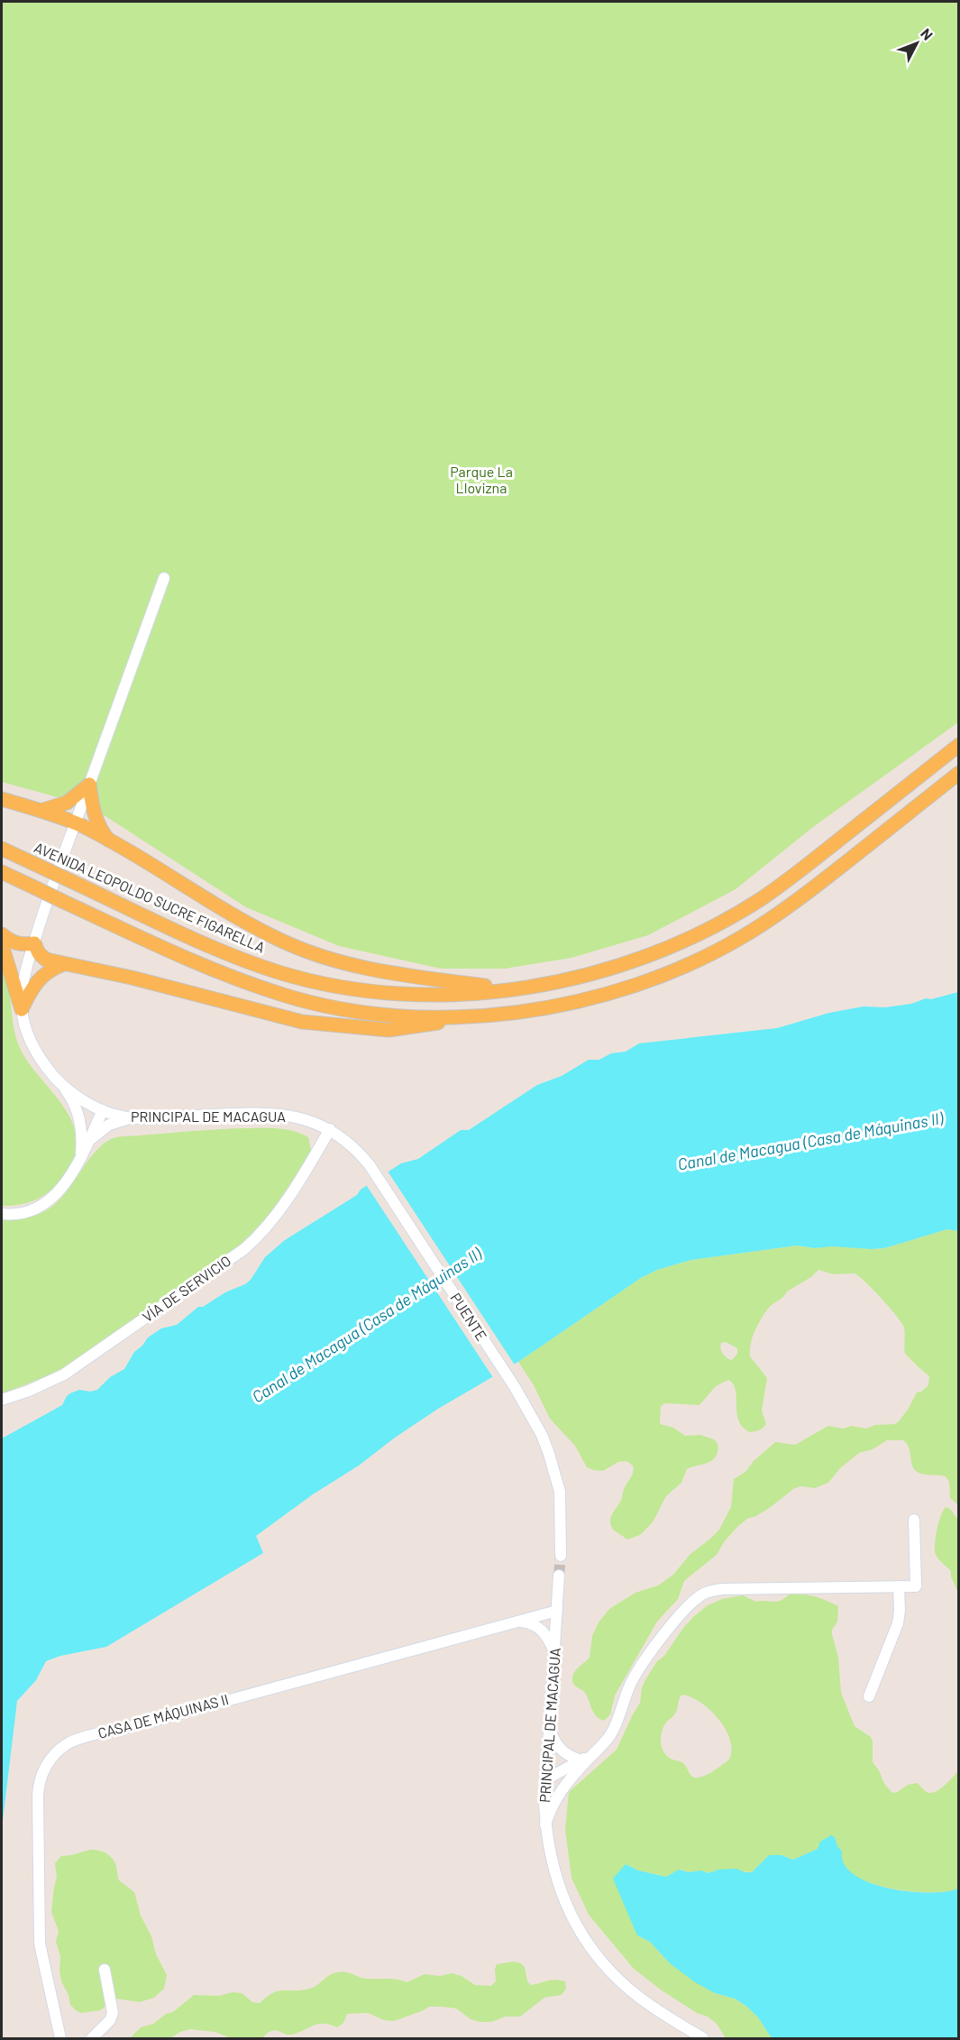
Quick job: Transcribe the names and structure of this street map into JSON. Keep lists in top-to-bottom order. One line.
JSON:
{"streets":{"main road":["AVENIDA LEOPOLDO SUCRE FIGARELLA"],"street":["PRINCIPAL DE MACAGUA","VÍA DE SERVICIO","PUENTE","CASA DE MÁQUINAS II"]},"crossings":[["PRINCIPAL DE MACAGUA","VÍA DE SERVICIO"],["PRINCIPAL DE MACAGUA","PUENTE"],["PRINCIPAL DE MACAGUA","CASA DE MÁQUINAS II"]],"water":["Canal de Macagua (Casa de Máquinas II)"],"parks":["Parque La Llovizna"],"north":"top right"}
